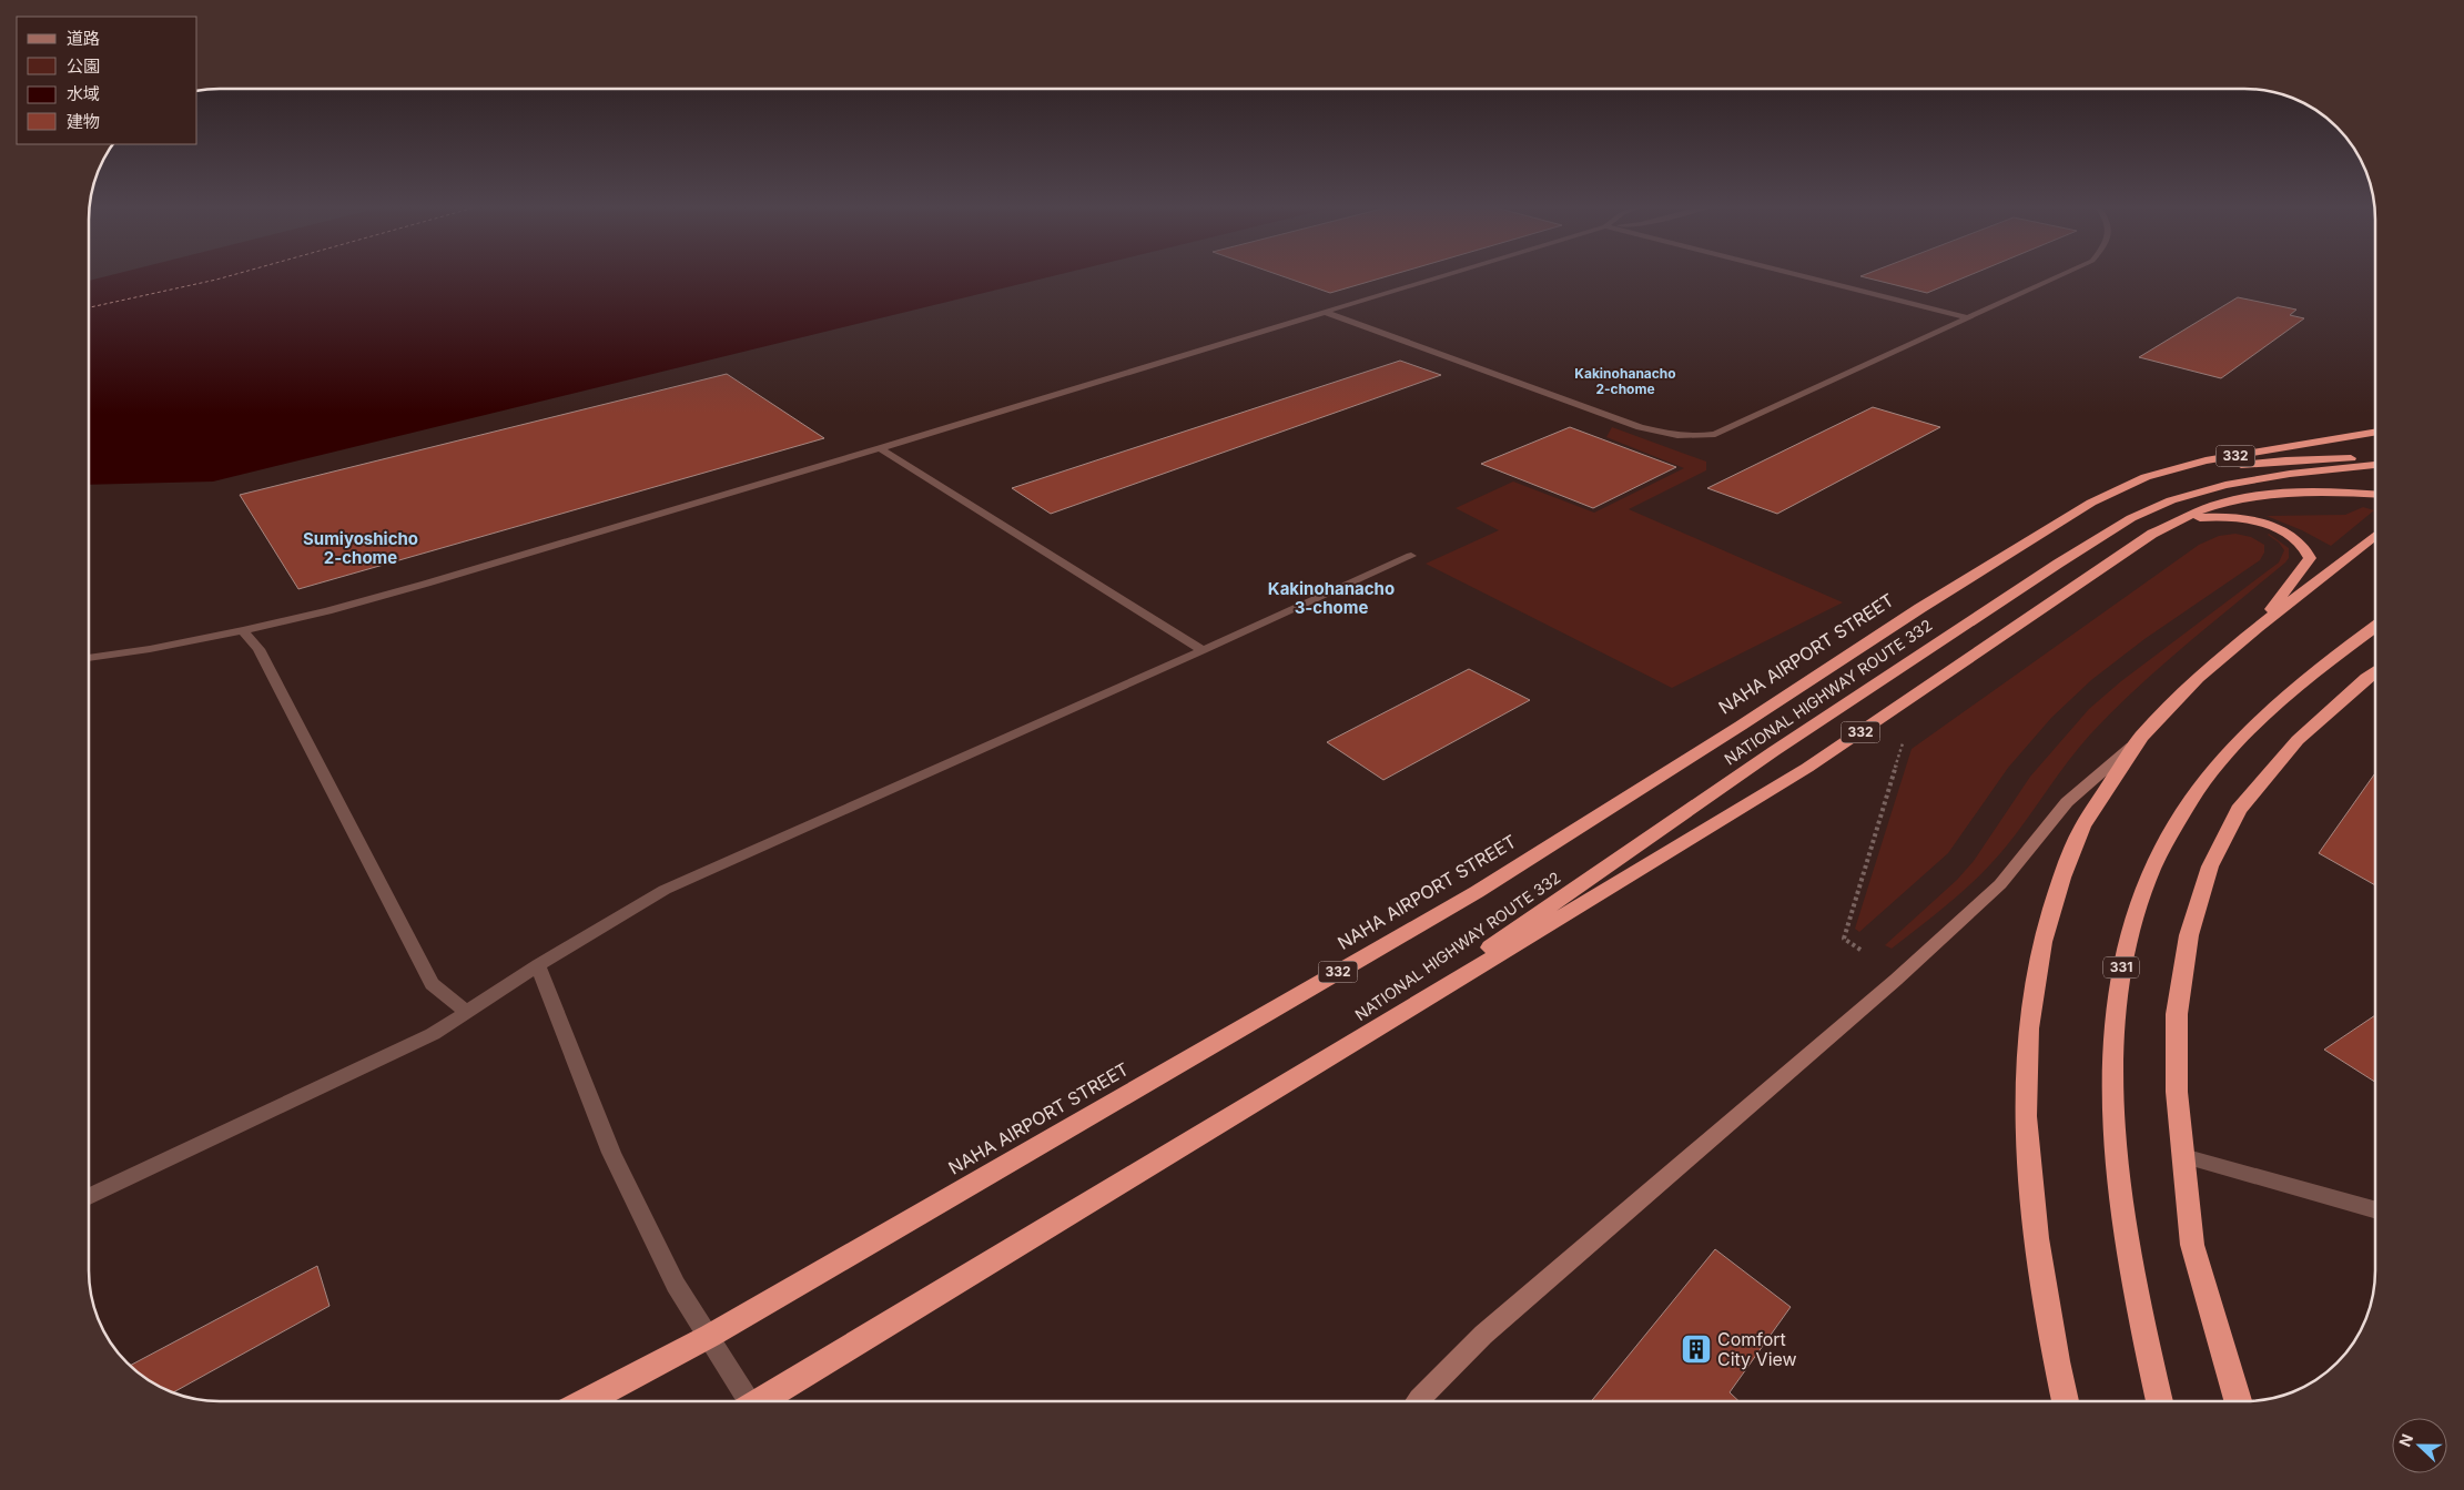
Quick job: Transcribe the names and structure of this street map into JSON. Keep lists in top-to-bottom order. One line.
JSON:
{"streets":{"highway":["332","NAHA AIRPORT STREET","NATIONAL HIGHWAY ROUTE 332","331"]},"crossings":[["332","NAHA AIRPORT STREET"],["332","NATIONAL HIGHWAY ROUTE 332"]],"districts":["Kakinohanacho 2-chome","Sumiyoshicho 2-chome","Kakinohanacho 3-chome"],"places":{"building":["Comfort City View"]},"legend":["道路","公園","水域","建物"],"north":"left"}
